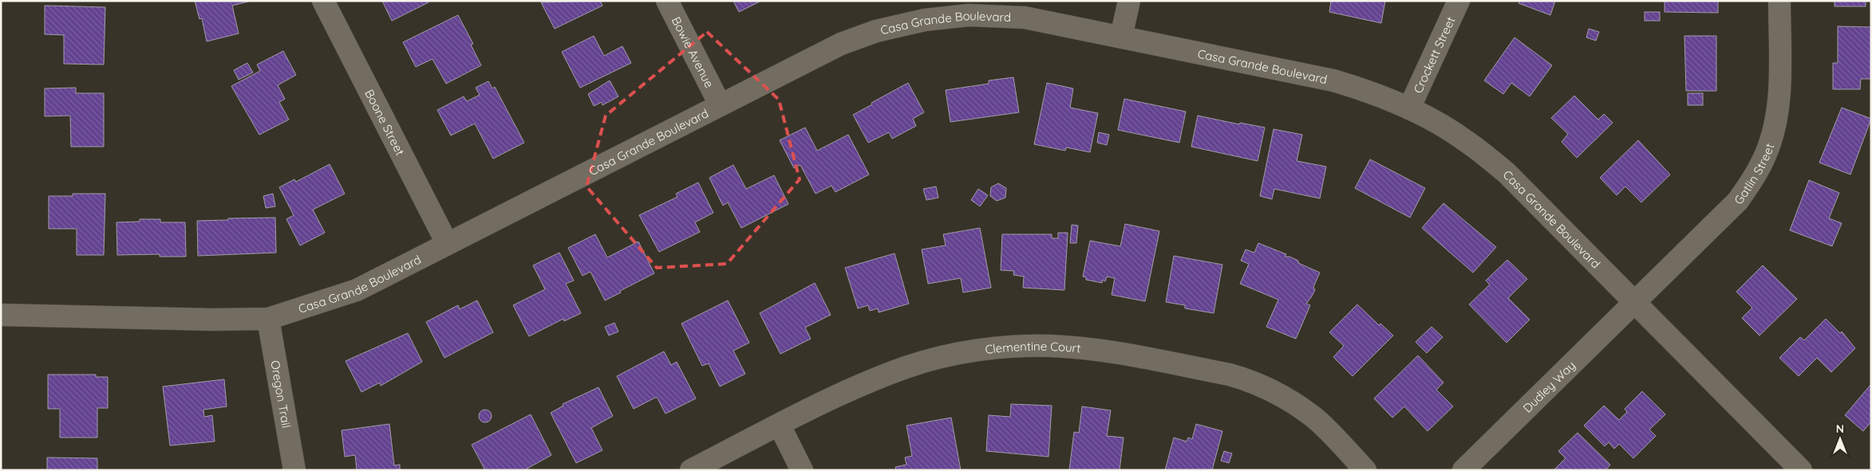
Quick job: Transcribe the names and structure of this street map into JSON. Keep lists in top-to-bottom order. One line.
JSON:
{"streets":{"street":["Casa Grande Boulevard","Bowie Avenue","Crockett Street","Boone Street","Gatlin Street","Clementine Court","Dudley Way","Oregon Trail"]},"crossings":[["Casa Grande Boulevard","Bowie Avenue"],["Casa Grande Boulevard","Crockett Street"],["Casa Grande Boulevard","Boone Street"],["Casa Grande Boulevard","Gatlin Street"],["Casa Grande Boulevard","Dudley Way"],["Casa Grande Boulevard","Oregon Trail"],["Gatlin Street","Dudley Way"]],"north":"top"}
